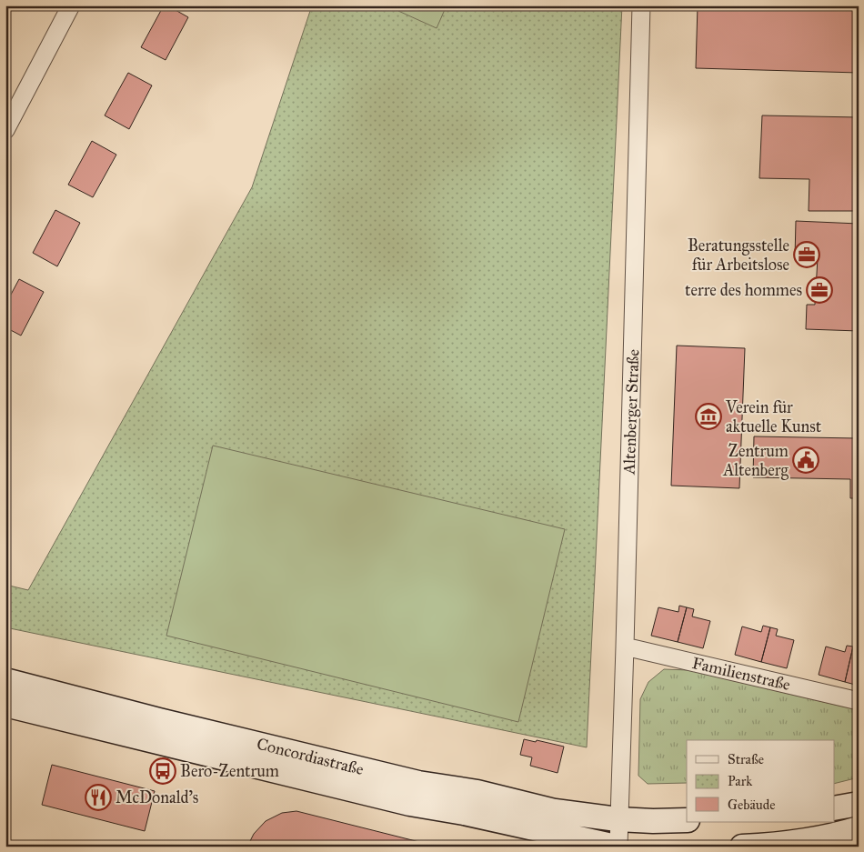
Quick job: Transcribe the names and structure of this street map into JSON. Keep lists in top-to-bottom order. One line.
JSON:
{"streets":{"street":["Altenberger Straße","Familienstraße","Concordiastraße"]},"crossings":[["Altenberger Straße","Familienstraße"],["Altenberger Straße","Concordiastraße"]],"places":{"office":["Beratungsstelle für Arbeitslose","terre des hommes"],"museum":["Verein für aktuelle Kunst"],"public building":["Zentrum Altenberg"],"bus stop":["Bero-Zentrum"],"restaurant":["McDonald's"]},"legend":["Straße","Park","Gebäude"]}
